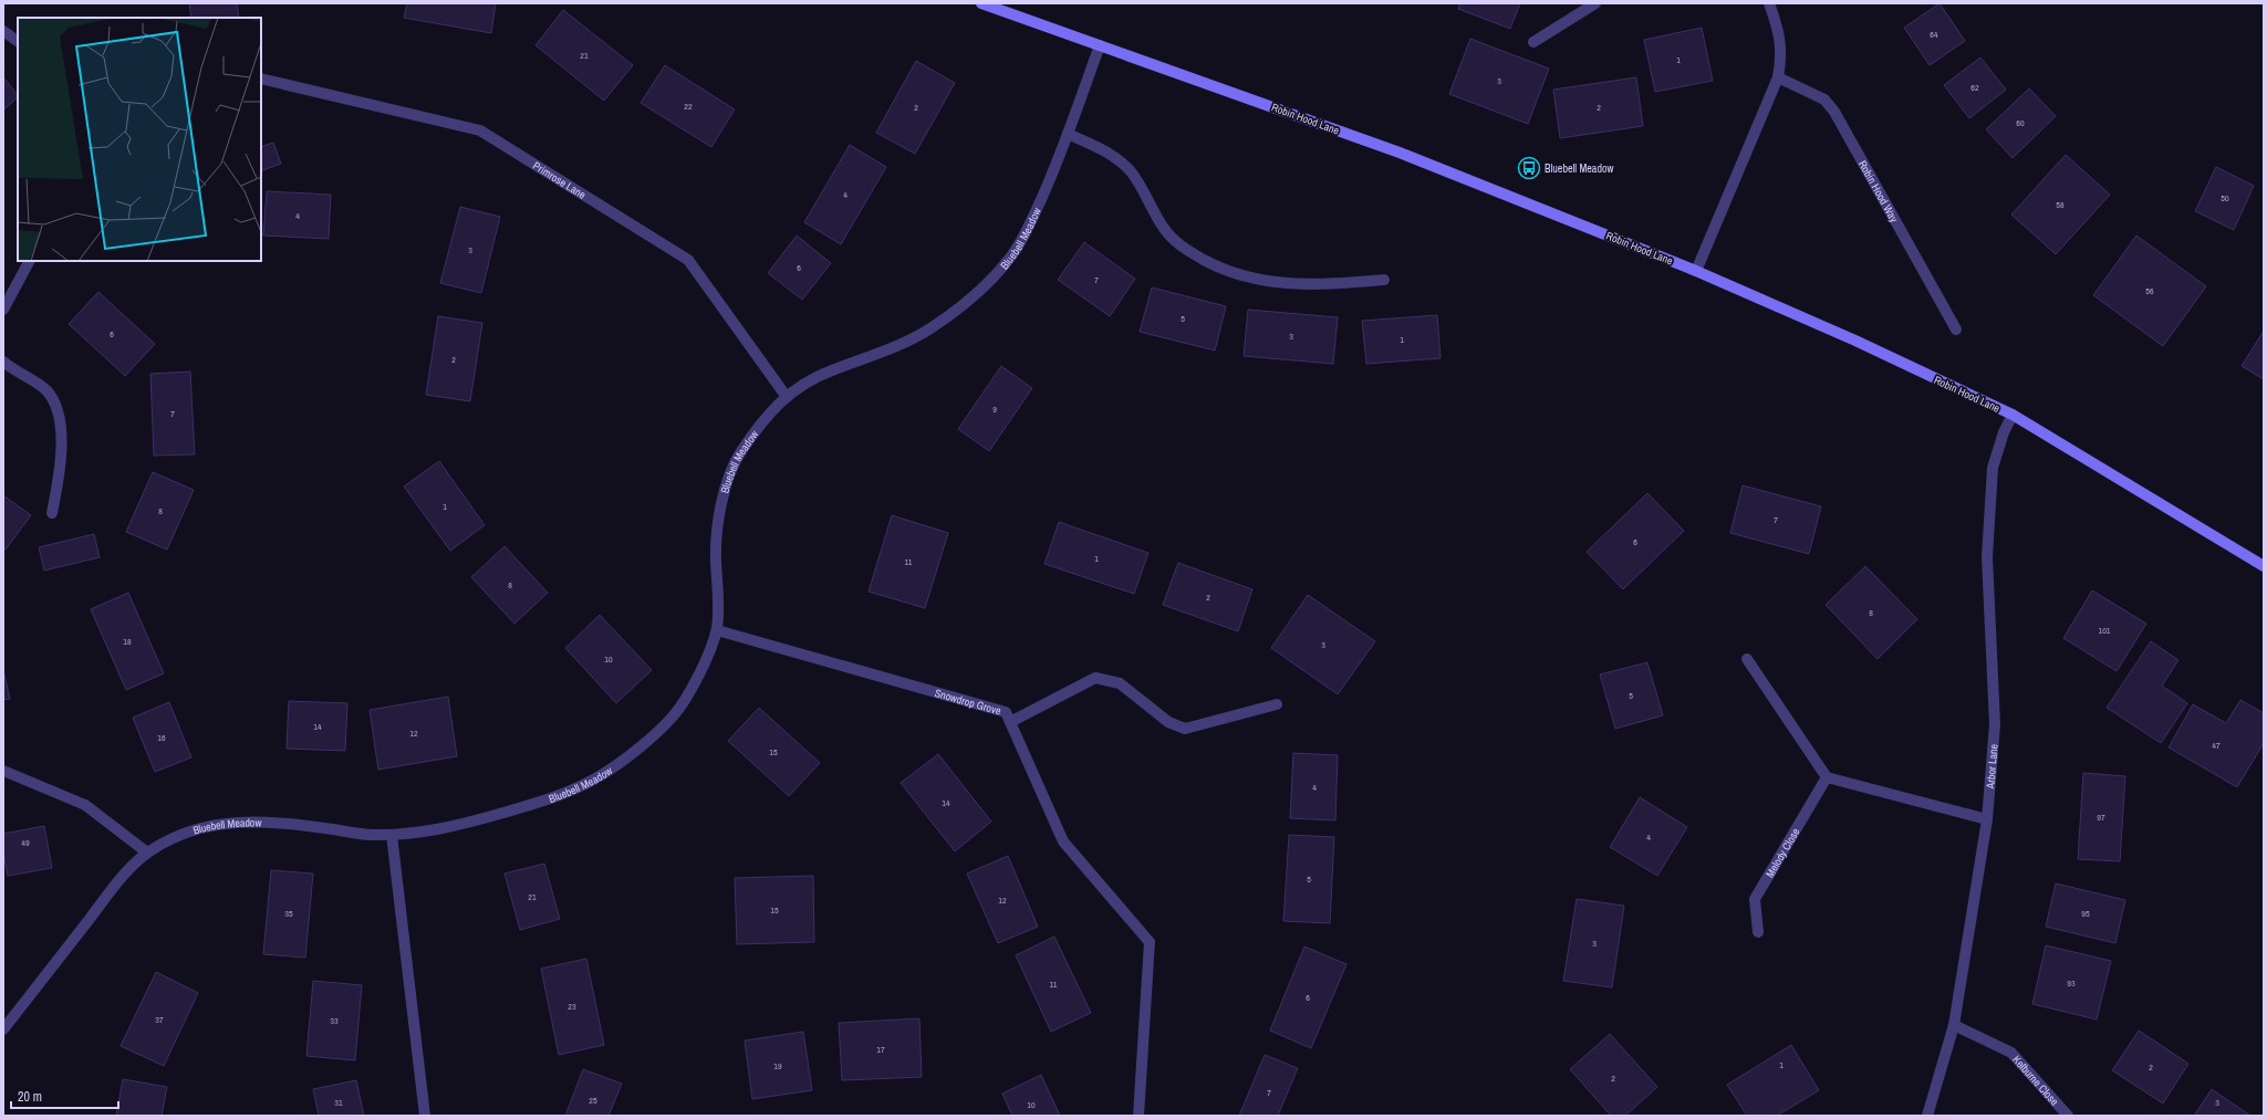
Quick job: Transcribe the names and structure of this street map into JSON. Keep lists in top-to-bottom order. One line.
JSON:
{"streets":{"main road":["Robin Hood Lane"],"street":["Primrose Lane","Robin Hood Way","Bluebell Meadow","Snowdrop Grove","Arbor Lane","Melody Close","Kelburne Close"]},"crossings":[["Robin Hood Lane","Bluebell Meadow"],["Robin Hood Lane","Arbor Lane"],["Primrose Lane","Bluebell Meadow"],["Bluebell Meadow","Snowdrop Grove"],["Arbor Lane","Kelburne Close"]],"places":{"bus stop":["Bluebell Meadow"]},"house_numbers":["64","21","1","3","62","22","2","2","60","4","50","58","4","3","6","7","56","5","6","3","1","2","9","7","1","8","7","6","1","11","8","2","8","101","18","3","10","5","14","12","16","47","15","4","14","97","4","49","5","21","12","15","35","95","3","93","11","6","23","37","33","17","1","19","2","2","7","25","31","3","10"],"scale_bar":"20 m"}
